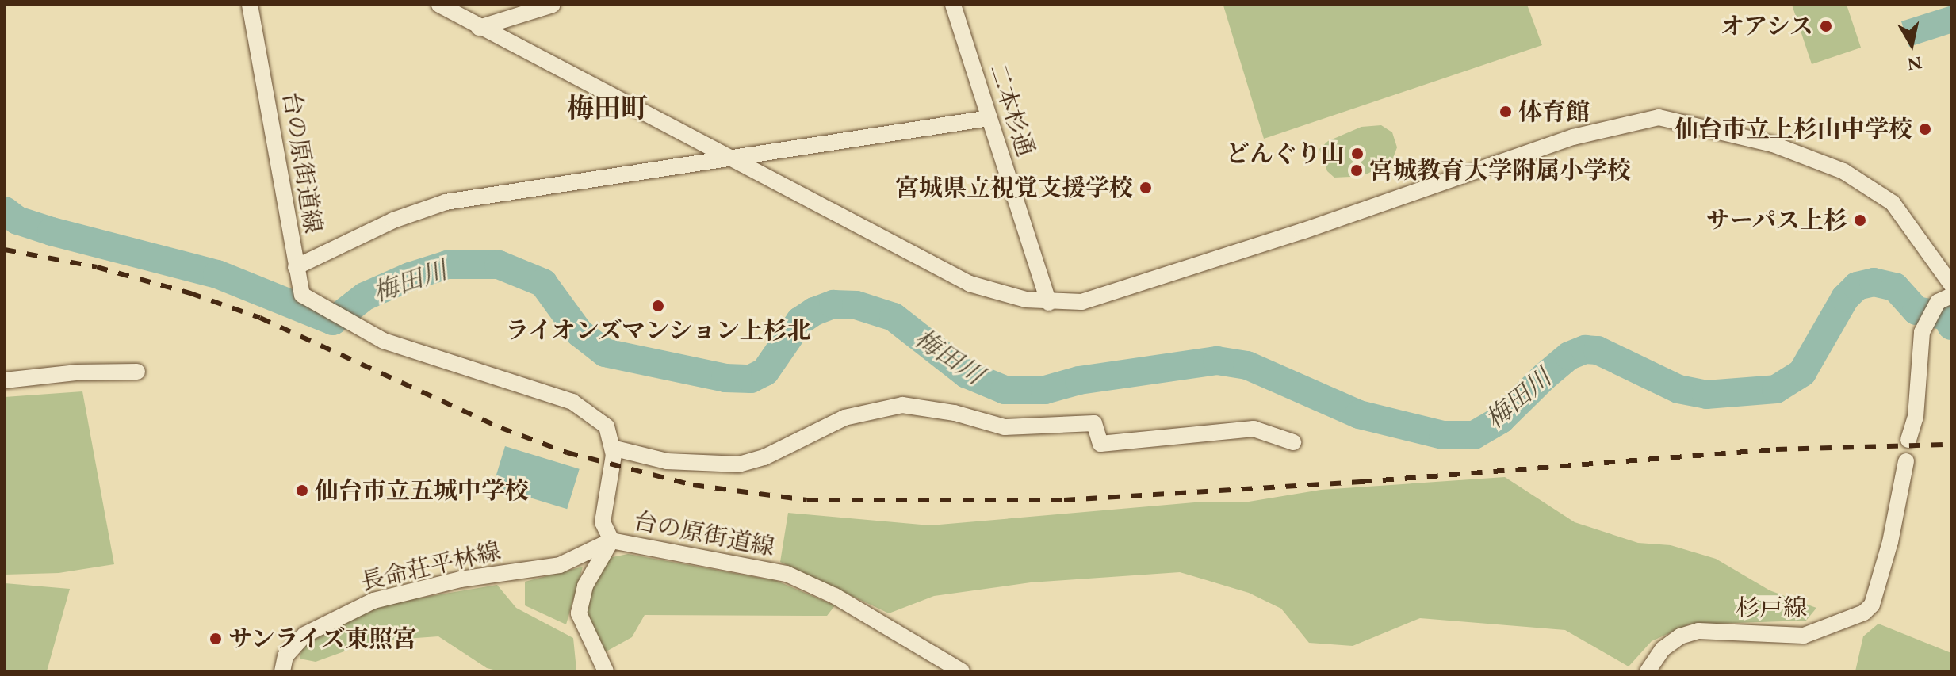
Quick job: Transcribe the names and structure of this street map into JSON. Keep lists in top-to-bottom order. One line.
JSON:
{"streets":{"street":["二本杉通","台の原街道線","長命荘平林線","杉戸線"]},"crossings":[["台の原街道線","長命荘平林線"]],"districts":["梅田町"],"water":["梅田川"],"places":["オアシス","体育館","仙台市立上杉山中学校","どんぐり山","宮城教育大学附属小学校","宮城県立視覚支援学校","サーパス上杉","ライオンズマンション上杉北","仙台市立五城中学校","サンライズ東照宮"],"north":"bottom"}
